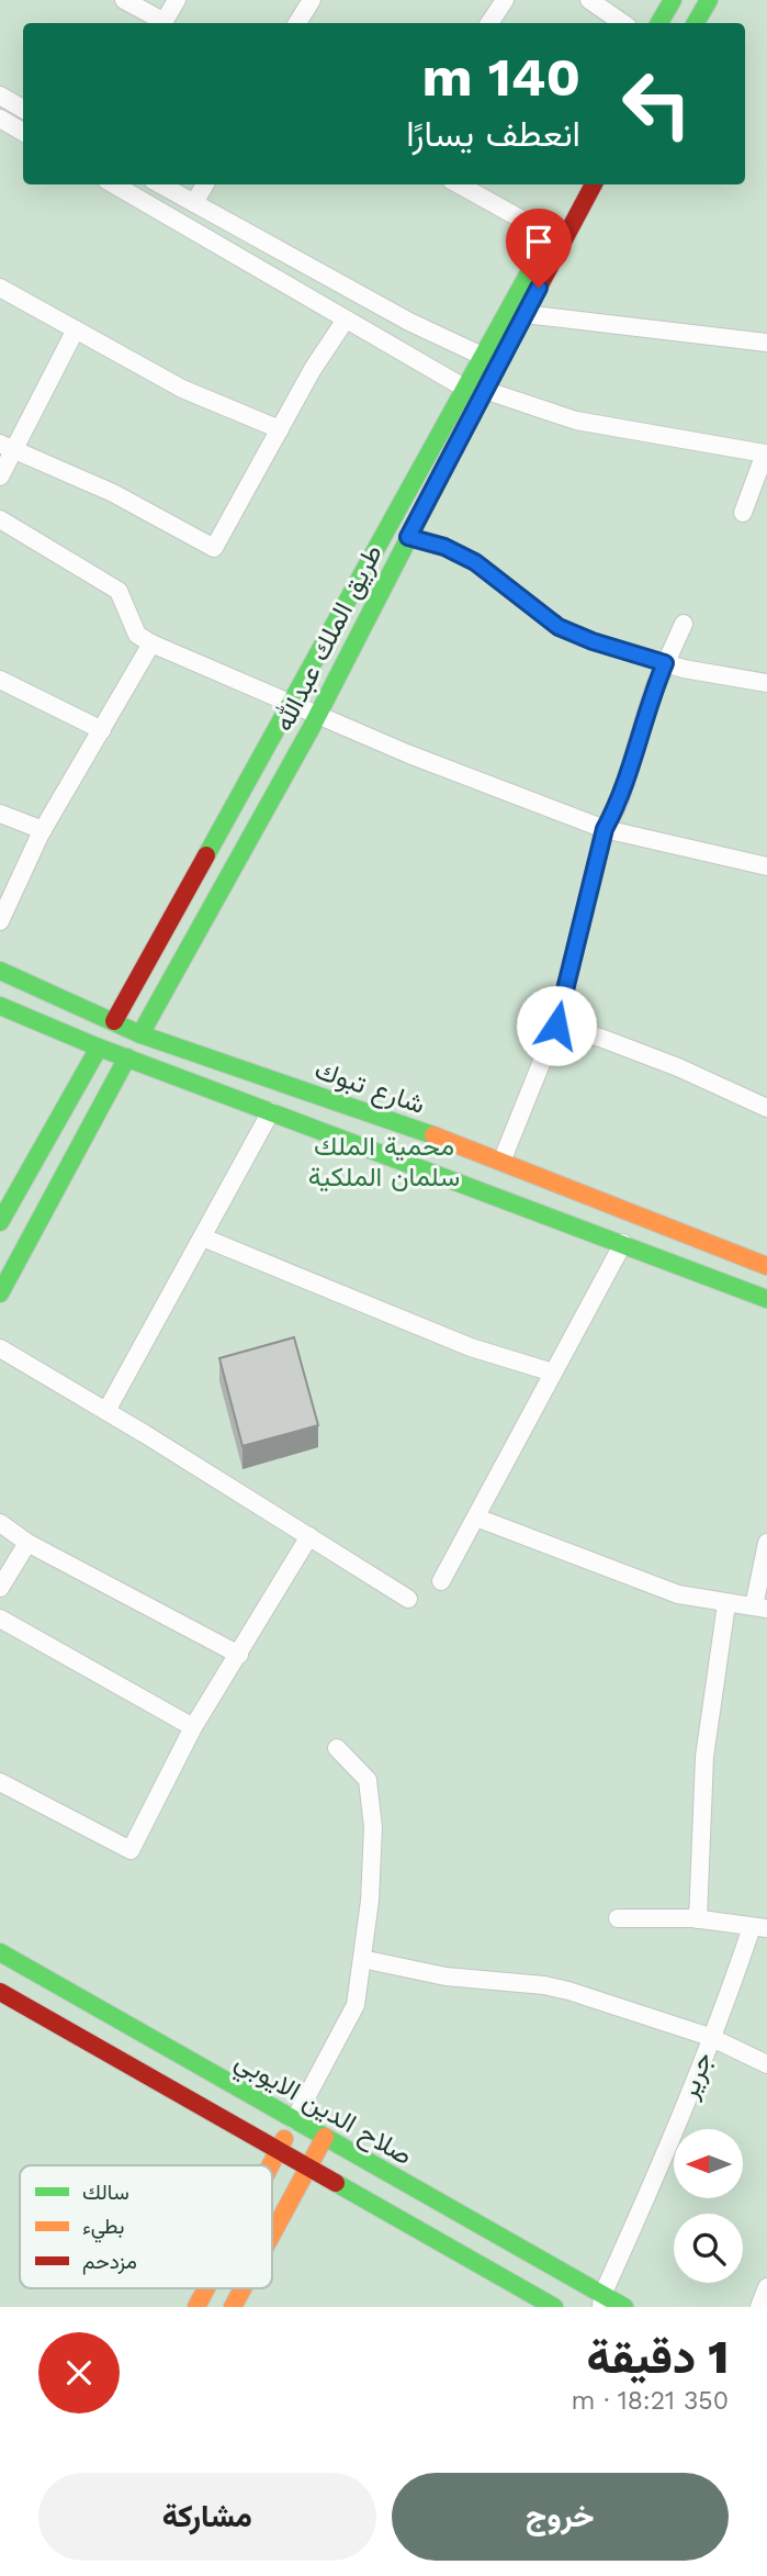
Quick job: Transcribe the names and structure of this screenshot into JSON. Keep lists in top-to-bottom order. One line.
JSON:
{"streets":{"main road":["طريق الملك عبدالله","شارع تبوك","صلاح الدين الايوبي"],"street":["جرير"]},"crossings":[["طريق الملك عبدالله","شارع تبوك"],["جرير","صلاح الدين الايوبي"]],"parks":["محمية الملك سلمان الملكية"],"legend":["سالك","بطيء","مزدحم"],"north":"left","page":{"turn":["140 m","انعطف يسارًا"],"heading":["1 دقيقة","350 m · 18:21"],"buttons":["خروج","مشاركة"]}}
